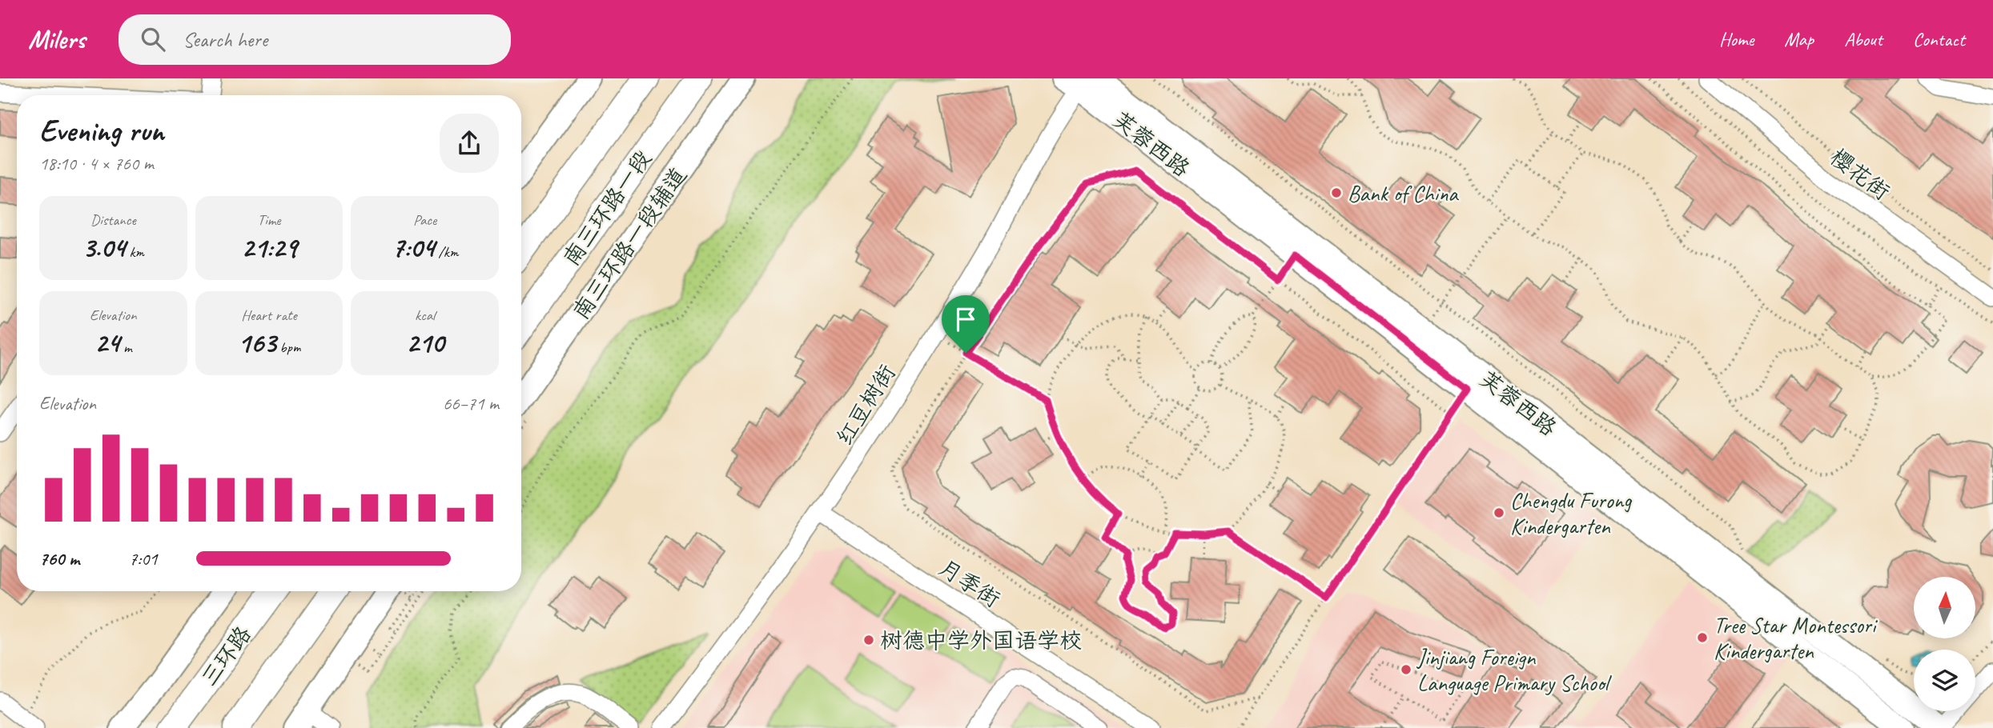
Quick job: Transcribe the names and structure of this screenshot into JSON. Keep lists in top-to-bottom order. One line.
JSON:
{"streets":{"highway":["南三环路一段","三环路"],"main road":["芙蓉西路","南三环路一段辅道"],"street":["樱花街","红豆树街","月季街"]},"crossings":[["芙蓉西路","红豆树街"],["红豆树街","月季街"]],"places":["Bank of China","Chengdu Furong Kindergarten","Tree Star Montessori Kindergarten","树德中学外国语学校","Jinjiang Foreign Language Primary School"],"north":"top","page":{"header":"Milers","search":"Search here","nav":["Home","Map","About","Contact"],"heading":["Evening run","18:10 · 4 × 760 m"],"stats":[["Distance","3.04 km"],["Time","21:29"],["Pace","7:04 /km"],["Elevation","24 m"],["Heart rate","163 bpm"],["kcal","210"]],"chart":["Elevation","66–71 m"],"list":[{"name":"760 m","note":"7:01"}]}}
